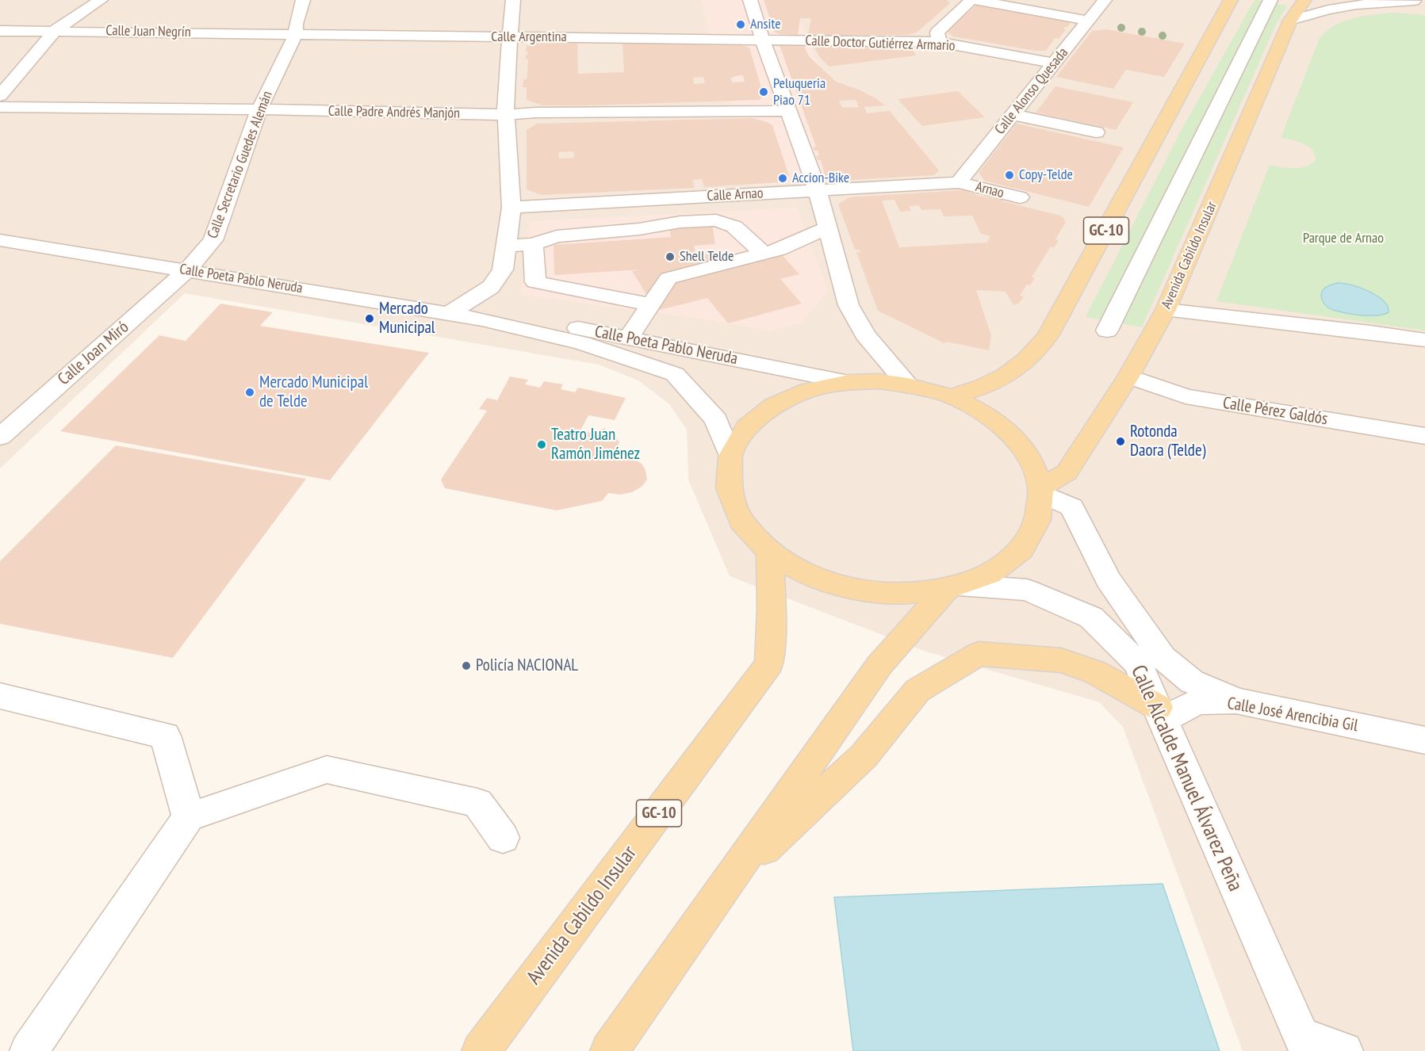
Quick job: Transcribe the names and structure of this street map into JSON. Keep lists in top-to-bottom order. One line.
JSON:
{"streets":{"main road":["GC-10","Avenida Cabildo Insular"],"street":["Calle Juan Negrín","Calle Argentina","Calle Doctor Gutiérrez Armario","Calle Alonso Quesada","Calle Padre Andrés Manjón","Calle Secretario Guedes Alemán","Arnao","Calle Arnao","Calle Poeta Pablo Neruda","Calle Joan Miró","Calle Pérez Galdós","Calle José Arencibia Gil","Calle Alcalde Manuel Álvarez Peña"]},"crossings":[["Calle Juan Negrín","Calle Argentina"],["Calle Juan Negrín","Calle Secretario Guedes Alemán"],["Calle Argentina","Calle Doctor Gutiérrez Armario"],["Calle Argentina","Calle Secretario Guedes Alemán"],["Calle Doctor Gutiérrez Armario","Calle Alonso Quesada"],["Calle Alonso Quesada","Arnao"],["Calle Alonso Quesada","Calle Arnao"],["Calle Padre Andrés Manjón","Calle Secretario Guedes Alemán"],["Calle Secretario Guedes Alemán","Calle Poeta Pablo Neruda"],["Calle Secretario Guedes Alemán","Calle Joan Miró"],["Arnao","Calle Arnao"],["GC-10","Avenida Cabildo Insular"],["GC-10","Calle Poeta Pablo Neruda"],["GC-10","Calle Alcalde Manuel Álvarez Peña"],["Avenida Cabildo Insular","Calle Pérez Galdós"],["Avenida Cabildo Insular","Calle Alcalde Manuel Álvarez Peña"],["Calle Poeta Pablo Neruda","Calle Joan Miró"],["Calle José Arencibia Gil","Calle Alcalde Manuel Álvarez Peña"]],"parks":["Parque de Arnao"],"places":["Ansite","Peluqueria Piao 71","Copy-Telde","Accion-Bike","Shell Telde","Mercado Municipal","Mercado Municipal de Telde","Rotonda Daora (Telde)","Teatro Juan Ramón Jiménez","Policía NACIONAL"]}
